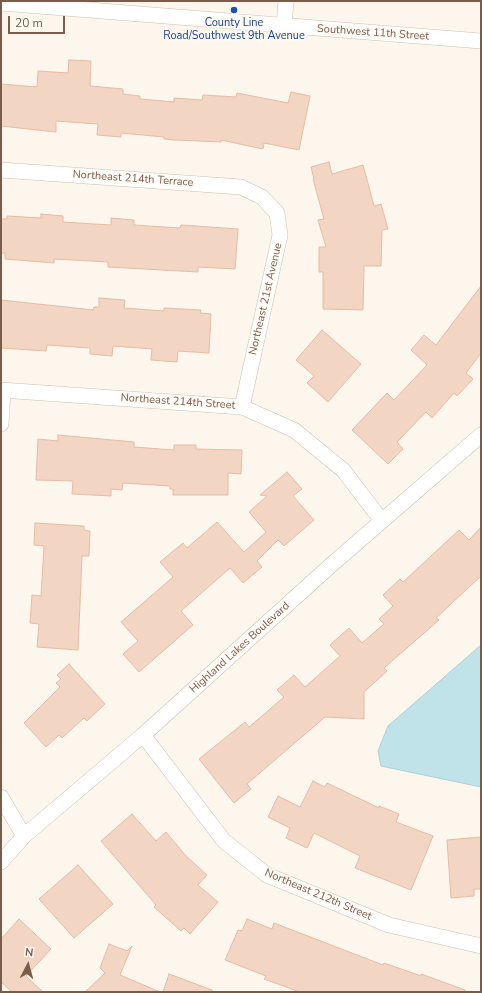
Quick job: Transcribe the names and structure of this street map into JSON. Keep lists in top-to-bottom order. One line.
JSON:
{"streets":{"street":["Southwest 11th Street","Northeast 214th Terrace","Northeast 21st Avenue","Northeast 214th Street","Highland Lakes Boulevard","Northeast 212th Street"]},"crossings":[["Northeast 214th Terrace","Northeast 21st Avenue"],["Northeast 21st Avenue","Northeast 214th Street"],["Northeast 214th Street","Highland Lakes Boulevard"],["Highland Lakes Boulevard","Northeast 212th Street"]],"places":["County Line Road/Southwest 9th Avenue"],"scale_bar":"20 m","north":"top"}
